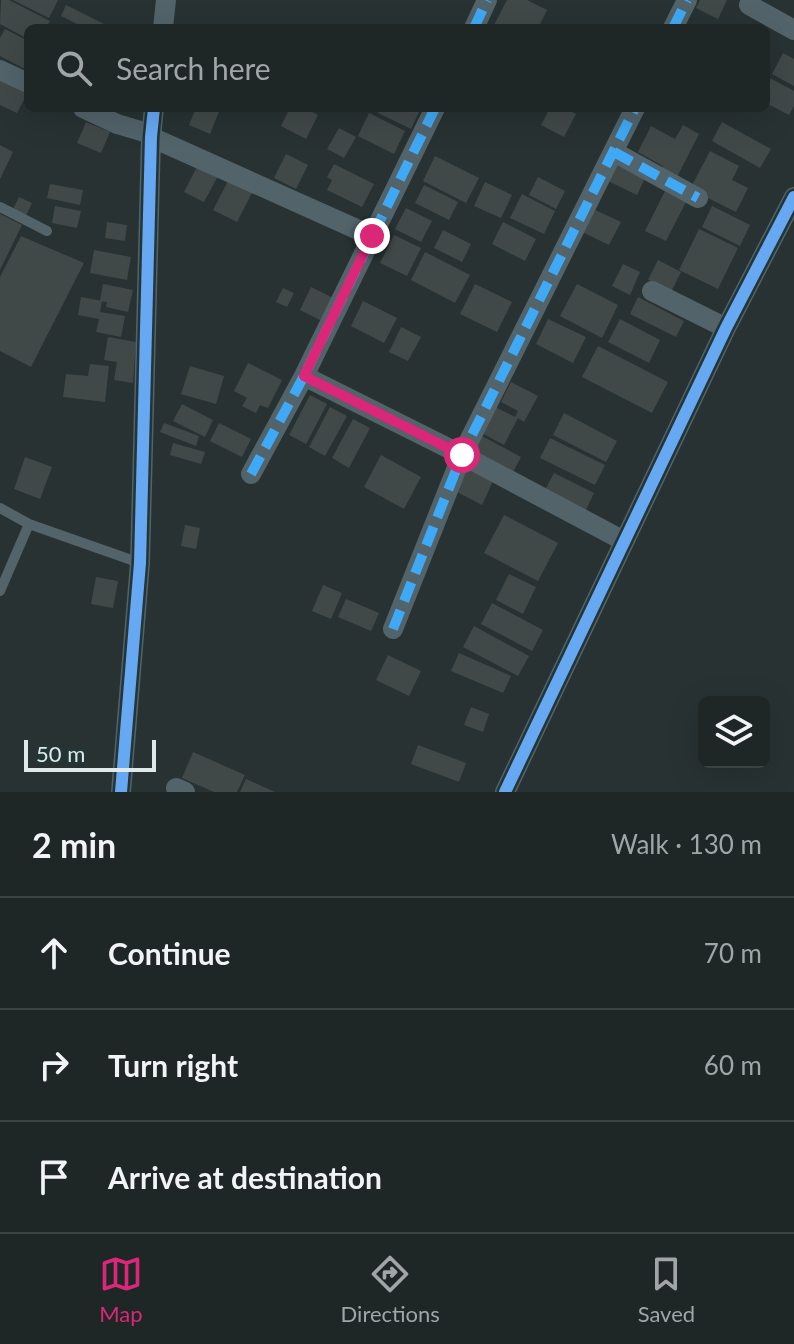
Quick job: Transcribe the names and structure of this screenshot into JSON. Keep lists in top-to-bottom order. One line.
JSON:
{"scale_bar":"50 m","page":{"search":"Search here","scale":"50 m","heading":["2 min","Walk · 130 m"],"list":[["Continue","70 m"],["Turn right","60 m"],"Arrive at destination"],"nav":["Map","Directions","Saved"]}}
